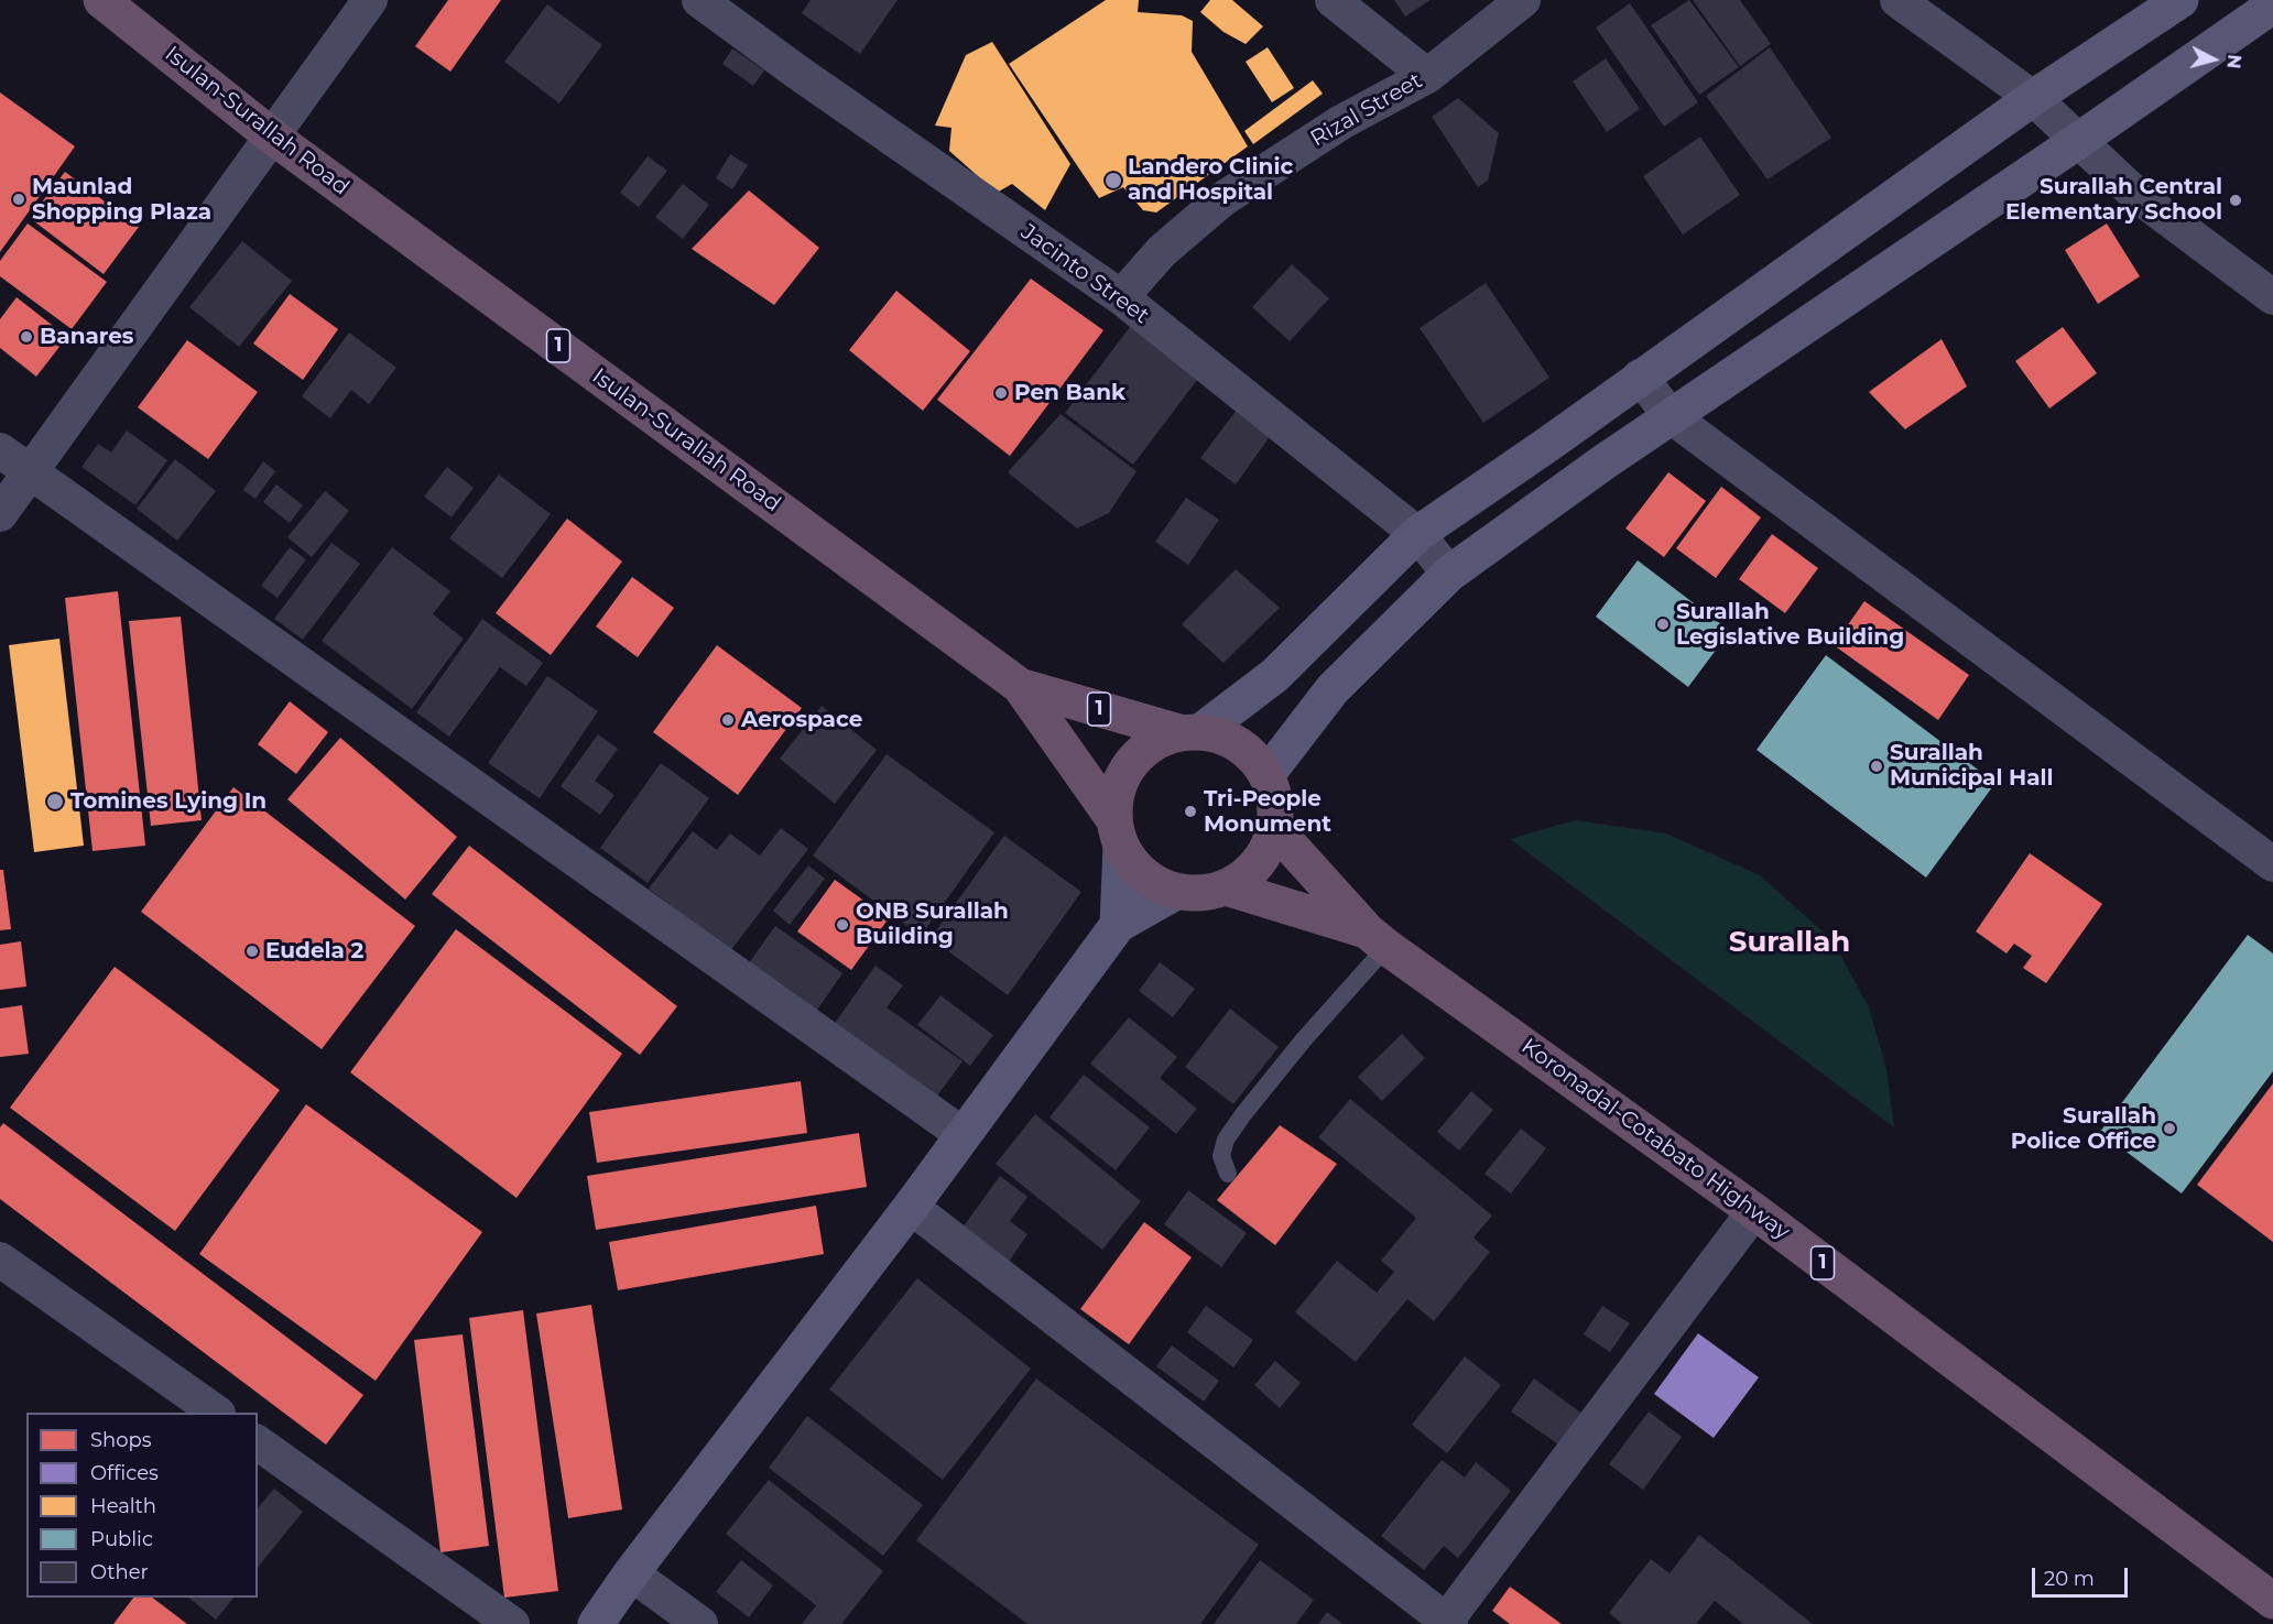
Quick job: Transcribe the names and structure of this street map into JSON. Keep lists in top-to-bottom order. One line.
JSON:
{"streets":{"highway":["Isulan-Surallah Road","1","Koronadal-Cotabato Highway"],"street":["Rizal Street","Jacinto Street"]},"crossings":[["Rizal Street","Jacinto Street"],["Isulan-Surallah Road","1"],["Isulan-Surallah Road","Koronadal-Cotabato Highway"],["1","Koronadal-Cotabato Highway"]],"districts":["Surallah"],"places":["Landero Clinic and Hospital","Maunlad Shopping Plaza","Surallah Central Elementary School","Banares","Pen Bank","Surallah Legislative Building","Aerospace","Surallah Municipal Hall","Tomines Lying In","Tri-People Monument","ONB Surallah Building","Eudela 2","Surallah Police Office"],"legend":["Shops","Offices","Health","Public","Other"],"scale_bar":"20 m","north":"right"}
